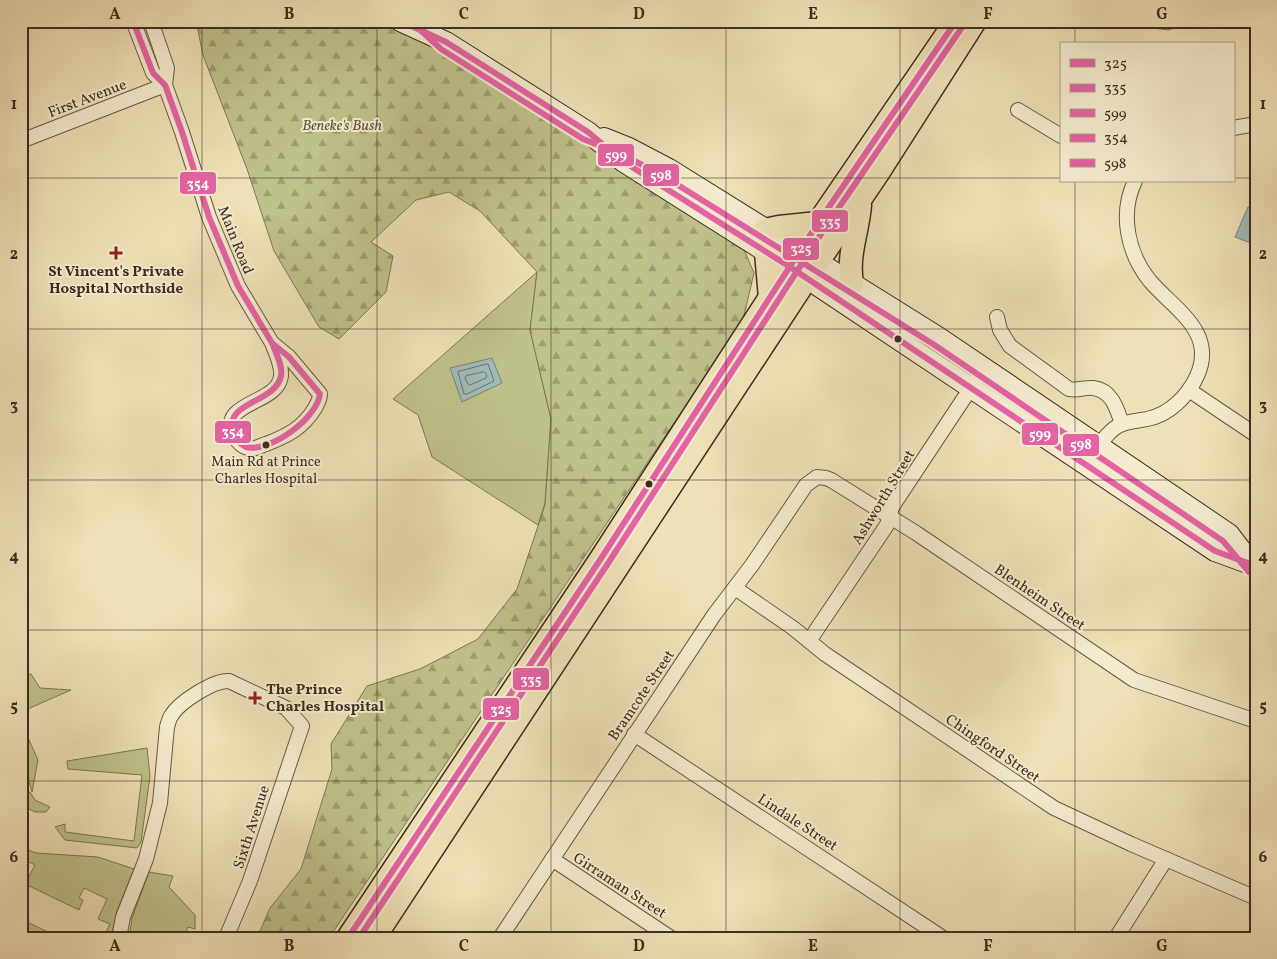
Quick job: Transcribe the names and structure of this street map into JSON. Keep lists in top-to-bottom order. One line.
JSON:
{"streets":{"street":["First Avenue","Main Road","Ashworth Street","Blenheim Street","Bramcote Street","Chingford Street","Lindale Street","Sixth Avenue","Girraman Street"]},"crossings":[["First Avenue","Main Road"],["Ashworth Street","Blenheim Street"],["Ashworth Street","Chingford Street"],["Blenheim Street","Bramcote Street"],["Bramcote Street","Chingford Street"],["Bramcote Street","Lindale Street"],["Bramcote Street","Girraman Street"]],"parks":["Beneke's Bush"],"places":{"health":["St Vincent's Private Hospital Northside","The Prince Charles Hospital"],"other":["Main Rd at Prince Charles Hospital"]},"lines":["transit line 325","transit line 599","transit line 354","transit line 335","transit line 598"],"legend":["325","335","599","354","598"],"grid":{"columns":["A","B","C","D","E","F","G"],"rows":["1","2","3","4","5","6"]}}
